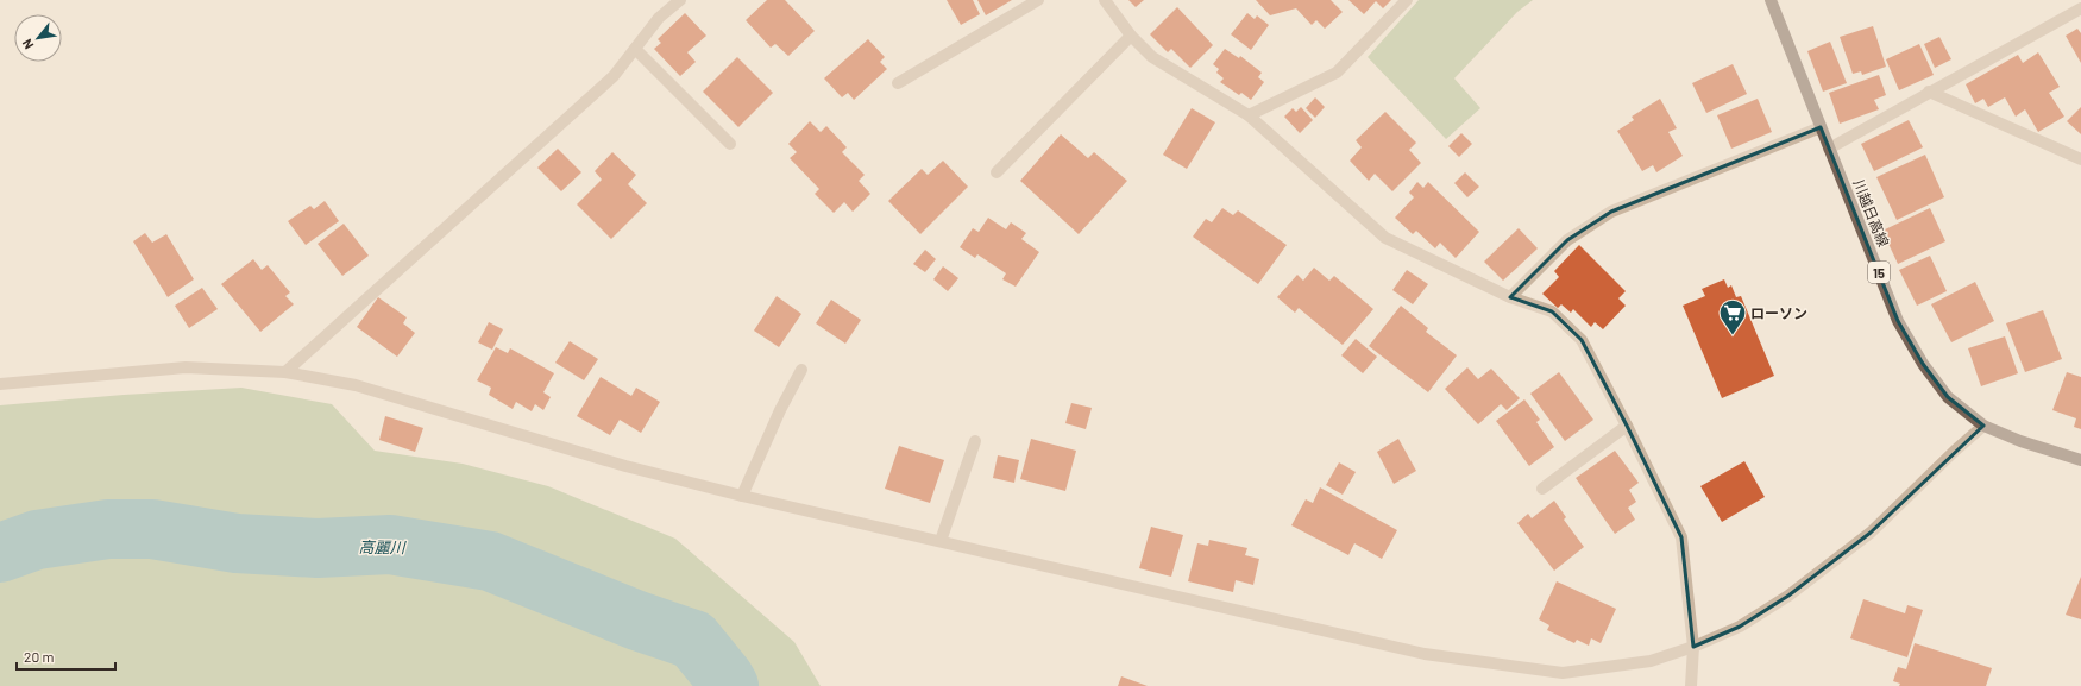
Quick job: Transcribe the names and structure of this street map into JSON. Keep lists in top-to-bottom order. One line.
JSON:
{"streets":{"main road":["川越日高線","15"]},"water":["高麗川"],"places":{"supermarket":["ローソン"]},"scale_bar":"20 m","north":"bottom left"}
